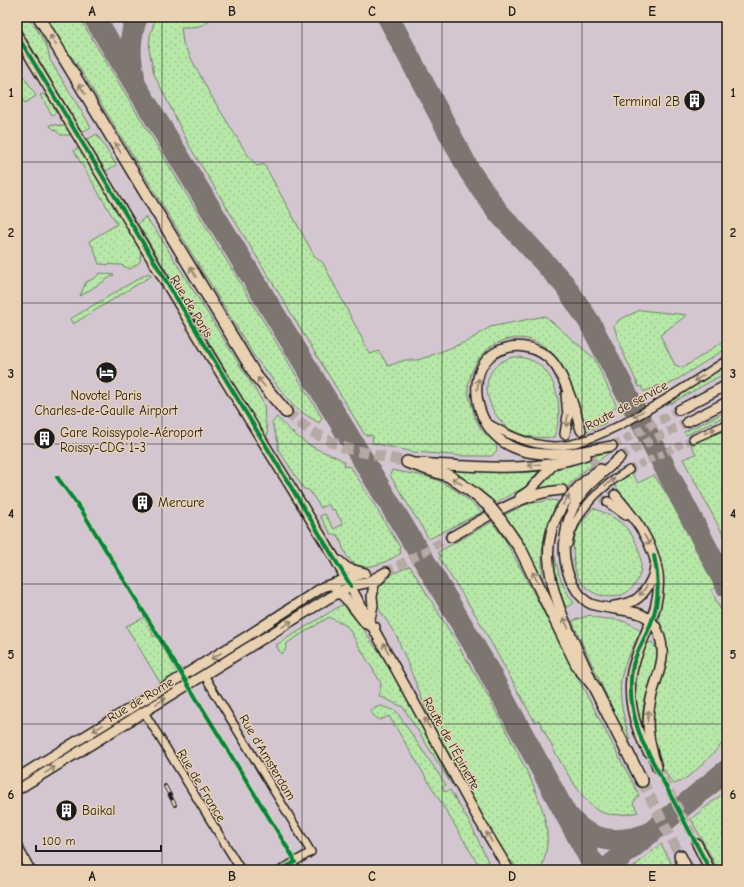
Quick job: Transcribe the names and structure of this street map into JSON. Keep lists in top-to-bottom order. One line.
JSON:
{"streets":{"main road":["Rue de Paris","Rue de Rome","Route de l'Épinette"],"street":["Route de service","Rue d'Amsterdam","Rue de France"]},"crossings":[["Rue de Paris","Rue de Rome"],["Rue de Paris","Route de l'Épinette"],["Rue de Rome","Route de l'Épinette"],["Rue de Rome","Rue d'Amsterdam"],["Rue de Rome","Rue de France"]],"one_way":["Route de service","Route de l'Épinette"],"places":{"building":["Terminal 2B","Gare Roissypole-Aéroport Roissy-CDG 1-3","Mercure","Baikal"],"hotel":["Novotel Paris Charles-de-Gaulle Airport"]},"scale_bar":"100 m","grid":{"columns":["A","B","C","D","E"],"rows":["1","2","3","4","5","6"]}}
